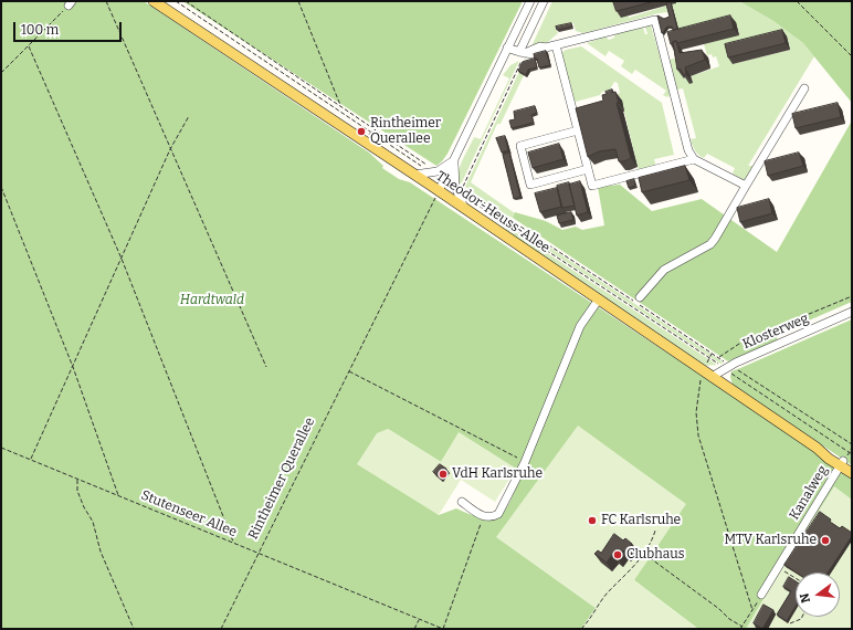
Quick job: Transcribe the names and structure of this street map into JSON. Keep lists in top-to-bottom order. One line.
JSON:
{"streets":{"main road":["Theodor-Heuss-Allee"],"street":["Klosterweg","Kanalweg"],"path":["Rintheimer Querallee","Stutenseer Allee"]},"crossings":[["Theodor-Heuss-Allee","Klosterweg"],["Theodor-Heuss-Allee","Rintheimer Querallee"],["Theodor-Heuss-Allee","Kanalweg"],["Rintheimer Querallee","Stutenseer Allee"]],"parks":["Hardtwald"],"places":["Rintheimer Querallee","VdH Karlsruhe","FC Karlsruhe","MTV Karlsruhe","Clubhaus"],"scale_bar":"100 m","north":"left"}
